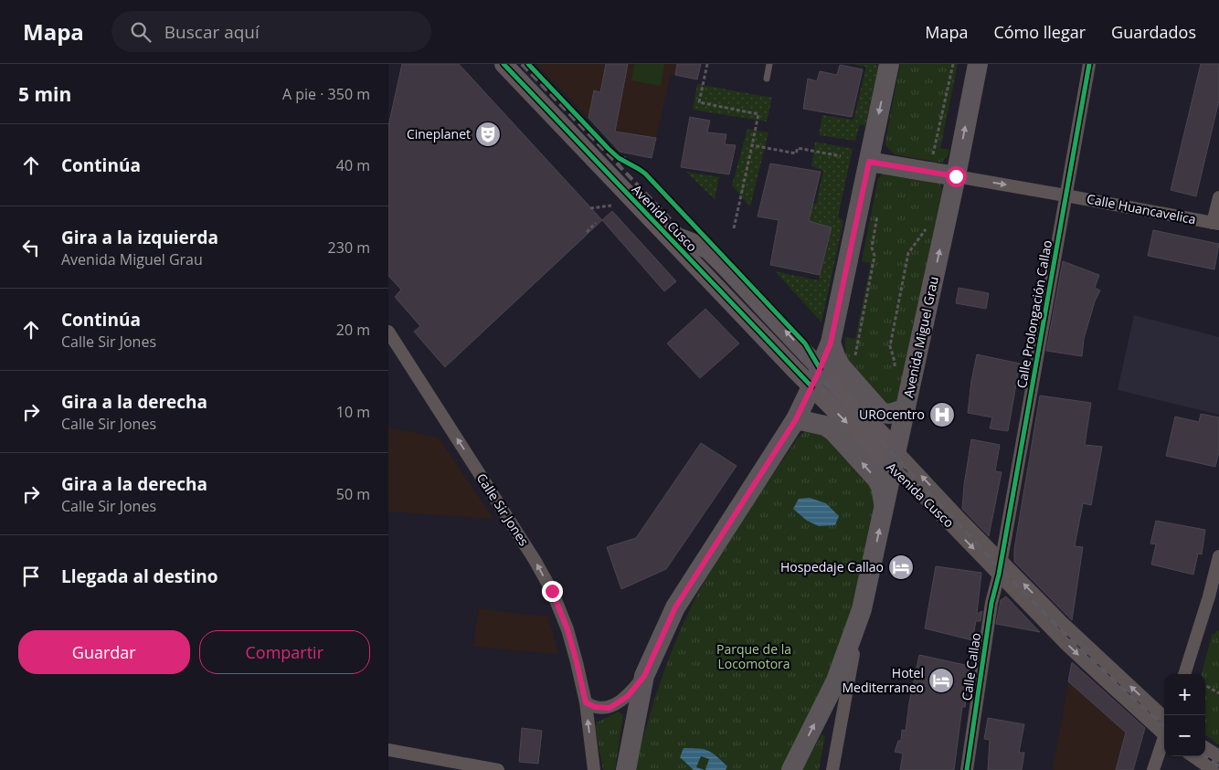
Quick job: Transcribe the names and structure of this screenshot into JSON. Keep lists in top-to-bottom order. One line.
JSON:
{"streets":{"main road":["Avenida Cusco","Avenida Miguel Grau"],"street":["Calle Huancavelica","Calle Prolongación Callao","Calle Sir Jones","Calle Callao"]},"crossings":[["Calle Huancavelica","Calle Prolongación Callao"],["Calle Huancavelica","Avenida Miguel Grau"],["Avenida Cusco","Calle Prolongación Callao"],["Avenida Cusco","Avenida Miguel Grau"],["Avenida Cusco","Calle Callao"],["Calle Prolongación Callao","Calle Callao"]],"one_way":["Calle Huancavelica","Calle Sir Jones"],"parks":["Parque de la Locomotora"],"places":{"theatre":["Cineplanet"],"hospital":["UROcentro"],"hotel":["Hospedaje Callao","Hotel Mediterraneo"]},"page":{"header":"Mapa","search":"Buscar aquí","nav":["Mapa","Cómo llegar","Guardados"],"heading":["5 min","A pie · 350 m"],"list":[["Continúa","40 m"],["Gira a la izquierda","Avenida Miguel Grau","230 m"],["Continúa","Calle Sir Jones","20 m"],["Gira a la derecha","Calle Sir Jones","10 m"],["Gira a la derecha","Calle Sir Jones","50 m"],"Llegada al destino"],"buttons":["Guardar","Compartir"],"map_buttons":["+","−"]}}
